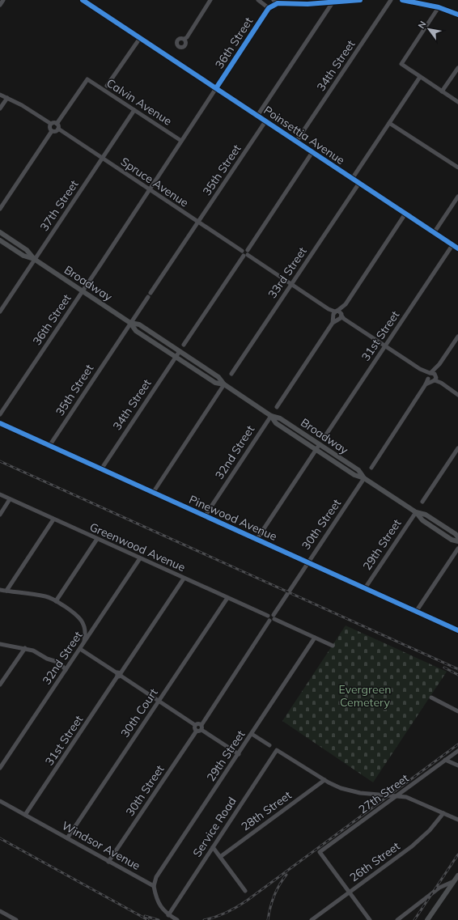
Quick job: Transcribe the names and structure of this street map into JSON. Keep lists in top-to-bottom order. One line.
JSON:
{"streets":{"main road":["Broadway"],"street":["36th Street","34th Street","Calvin Avenue","Poinsettia Avenue","35th Street","Spruce Avenue","37th Street","33rd Street","31st Street","32nd Street","Pinewood Avenue","30th Street","29th Street","Greenwood Avenue","30th Court","27th Street","28th Street","Service Road","Windsor Avenue","26th Street"]},"crossings":[["36th Street","Calvin Avenue"],["36th Street","Poinsettia Avenue"],["36th Street","Spruce Avenue"],["36th Street","Broadway"],["34th Street","Poinsettia Avenue"],["34th Street","Broadway"],["34th Street","Pinewood Avenue"],["Calvin Avenue","Spruce Avenue"],["Calvin Avenue","37th Street"],["Poinsettia Avenue","35th Street"],["Poinsettia Avenue","33rd Street"],["Poinsettia Avenue","31st Street"],["35th Street","Spruce Avenue"],["35th Street","Broadway"],["35th Street","Pinewood Avenue"],["Spruce Avenue","37th Street"],["37th Street","Broadway"],["Broadway","32nd Street"],["Broadway","30th Street"],["Broadway","29th Street"],["31st Street","Greenwood Avenue"],["31st Street","Windsor Avenue"],["32nd Street","Pinewood Avenue"],["32nd Street","Greenwood Avenue"],["Pinewood Avenue","30th Street"],["Pinewood Avenue","29th Street"],["30th Street","Greenwood Avenue"],["30th Street","Windsor Avenue"],["29th Street","Windsor Avenue"],["Greenwood Avenue","30th Court"],["30th Court","Windsor Avenue"],["27th Street","26th Street"],["28th Street","Service Road"]],"parks":["Evergreen Cemetery"],"north":"top left"}
